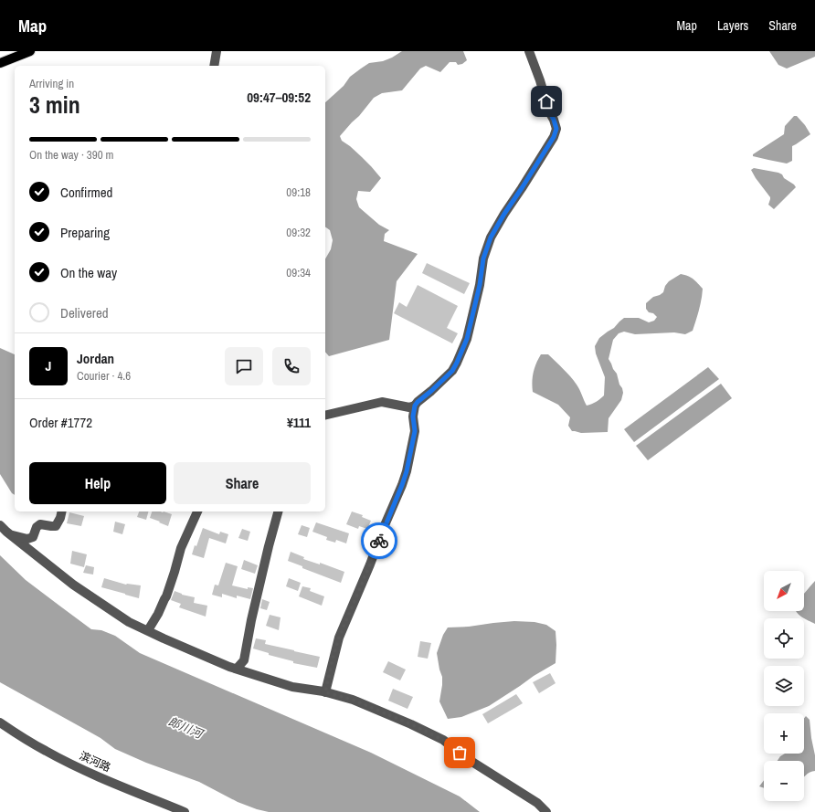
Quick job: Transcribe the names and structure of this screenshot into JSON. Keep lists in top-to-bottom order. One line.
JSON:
{"streets":{"street":["滨河路"]},"water":["郎川河"],"north":"bottom left","page":{"header":"Map","nav":["Map","Layers","Share"],"heading":["3 min","Arriving in","09:47–09:52"],"panel":["Jordan","Courier · 4.6","Order #1772","¥111"],"bar":"On the way · 390 m","list":[["Confirmed","09:18"],["Preparing","09:32"],["On the way","09:34"],"Delivered"],"round":"J","buttons":["Help","Share"],"map_buttons":["+","−"]}}
